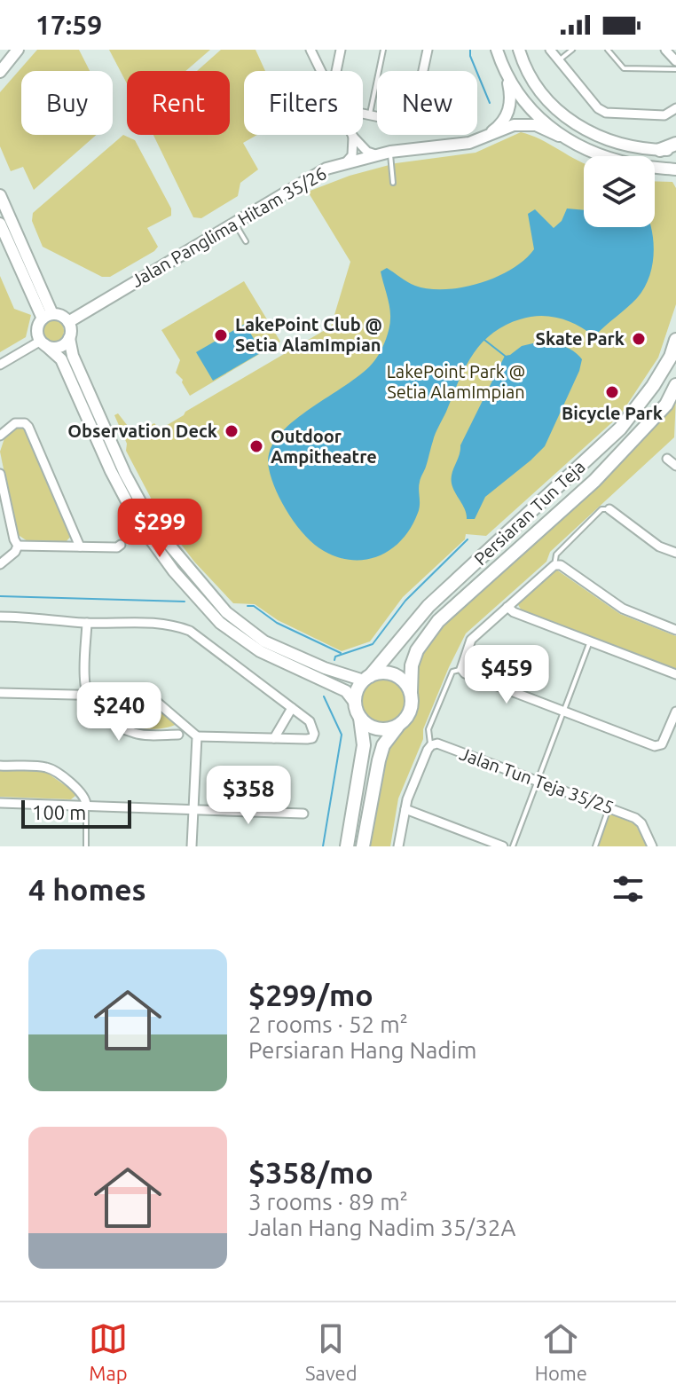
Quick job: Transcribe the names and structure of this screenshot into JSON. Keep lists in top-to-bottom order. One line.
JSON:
{"streets":{"main road":["Persiaran Tun Teja"],"street":["Jalan Panglima Hitam 35/26","Jalan Tun Teja 35/25"]},"parks":["LakePoint Park @ Setia AlamImpian"],"places":["LakePoint Club @ Setia AlamImpian","Skate Park","Bicycle Park","Observation Deck","Outdoor Ampitheatre"],"scale_bar":"100 m","page":{"status":"17:59","chip":["Buy","Rent","Filters","New"],"price":["$299","$459","$240","$358"],"scale":"100 m","heading":"4 homes","list":[{"name":"$299/mo","note":"2 rooms · 52 m² · Persiaran Hang Nadim"},{"name":"$358/mo","note":"3 rooms · 89 m² · Jalan Hang Nadim 35/32A"}],"tabs":["Map","Saved","Home"]}}
